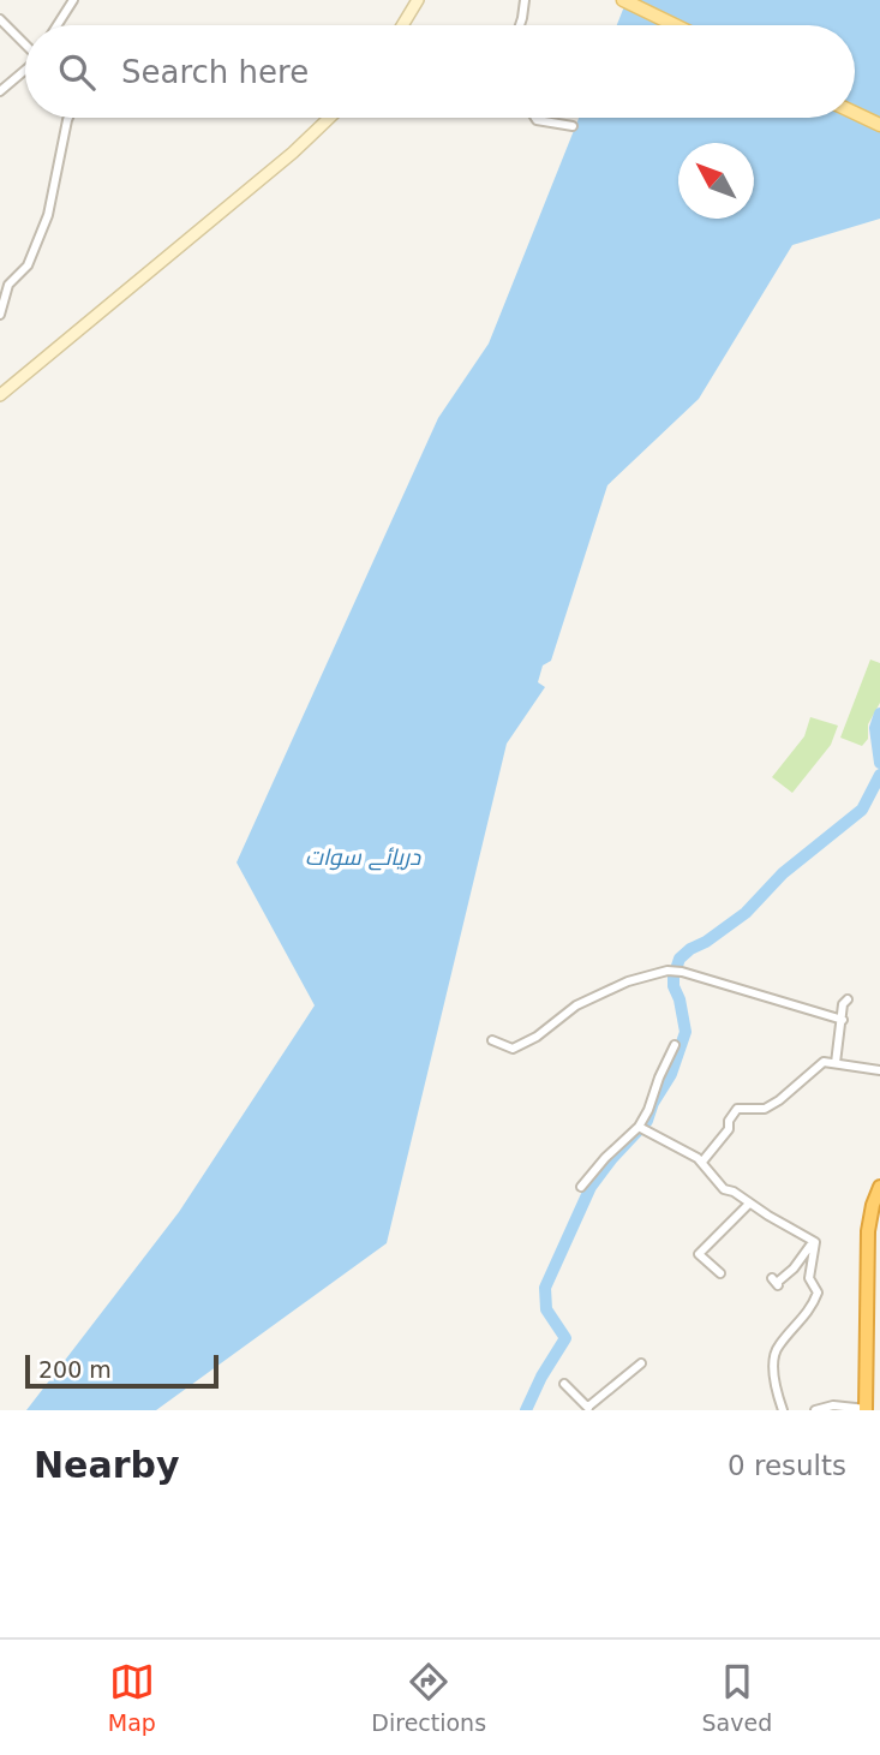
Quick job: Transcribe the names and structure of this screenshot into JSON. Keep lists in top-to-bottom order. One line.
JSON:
{"water":["دریائے سوات"],"scale_bar":"200 m","north":"top left","page":{"search":"Search here","scale":"200 m","heading":["Nearby","0 results"],"nav":["Map","Directions","Saved"]}}
